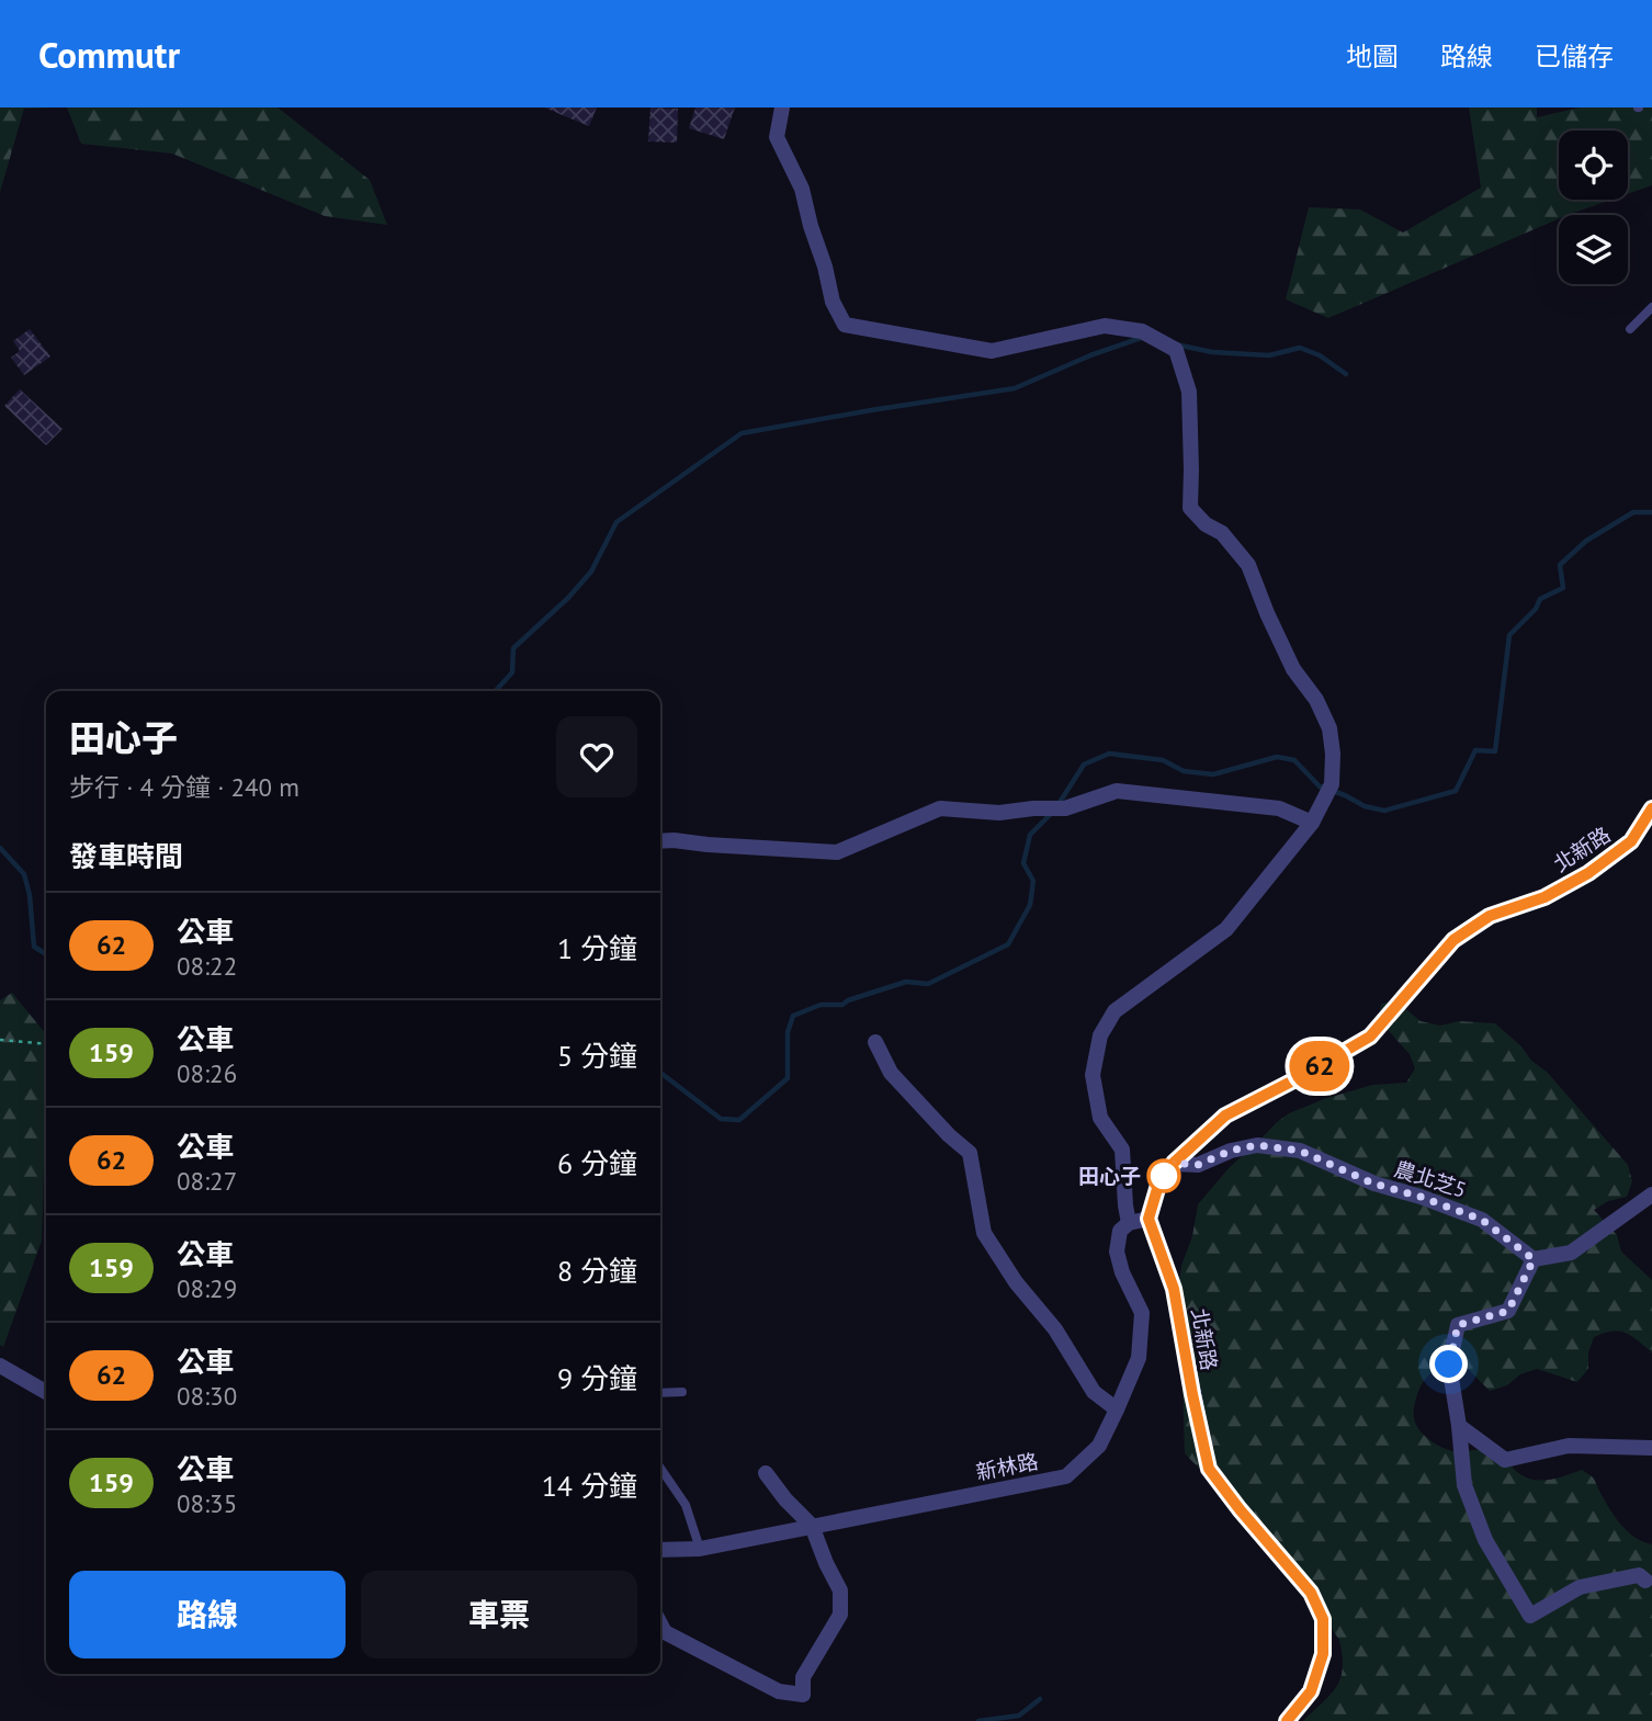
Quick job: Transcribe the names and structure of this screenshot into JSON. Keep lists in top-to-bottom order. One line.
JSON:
{"streets":{"main road":["北新路"],"street":["農北芝5","新林路"]},"crossings":[["北新路","農北芝5"]],"places":["田心子"],"lines":["bus line 62"],"page":{"header":"Commutr","nav":["地圖","路線","已儲存"],"on_map":"62","heading":[["田心子","步行 · 4 分鐘 · 240 m"],"發車時間"],"list":[{"mark":"62","name":"公車","note":"08:22","value":"1 分鐘"},{"mark":"159","name":"公車","note":"08:26","value":"5 分鐘"},{"mark":"62","name":"公車","note":"08:27","value":"6 分鐘"},{"mark":"159","name":"公車","note":"08:29","value":"8 分鐘"},{"mark":"62","name":"公車","note":"08:30","value":"9 分鐘"},{"mark":"159","name":"公車","note":"08:35","value":"14 分鐘"}],"buttons":["路線","車票"]}}
